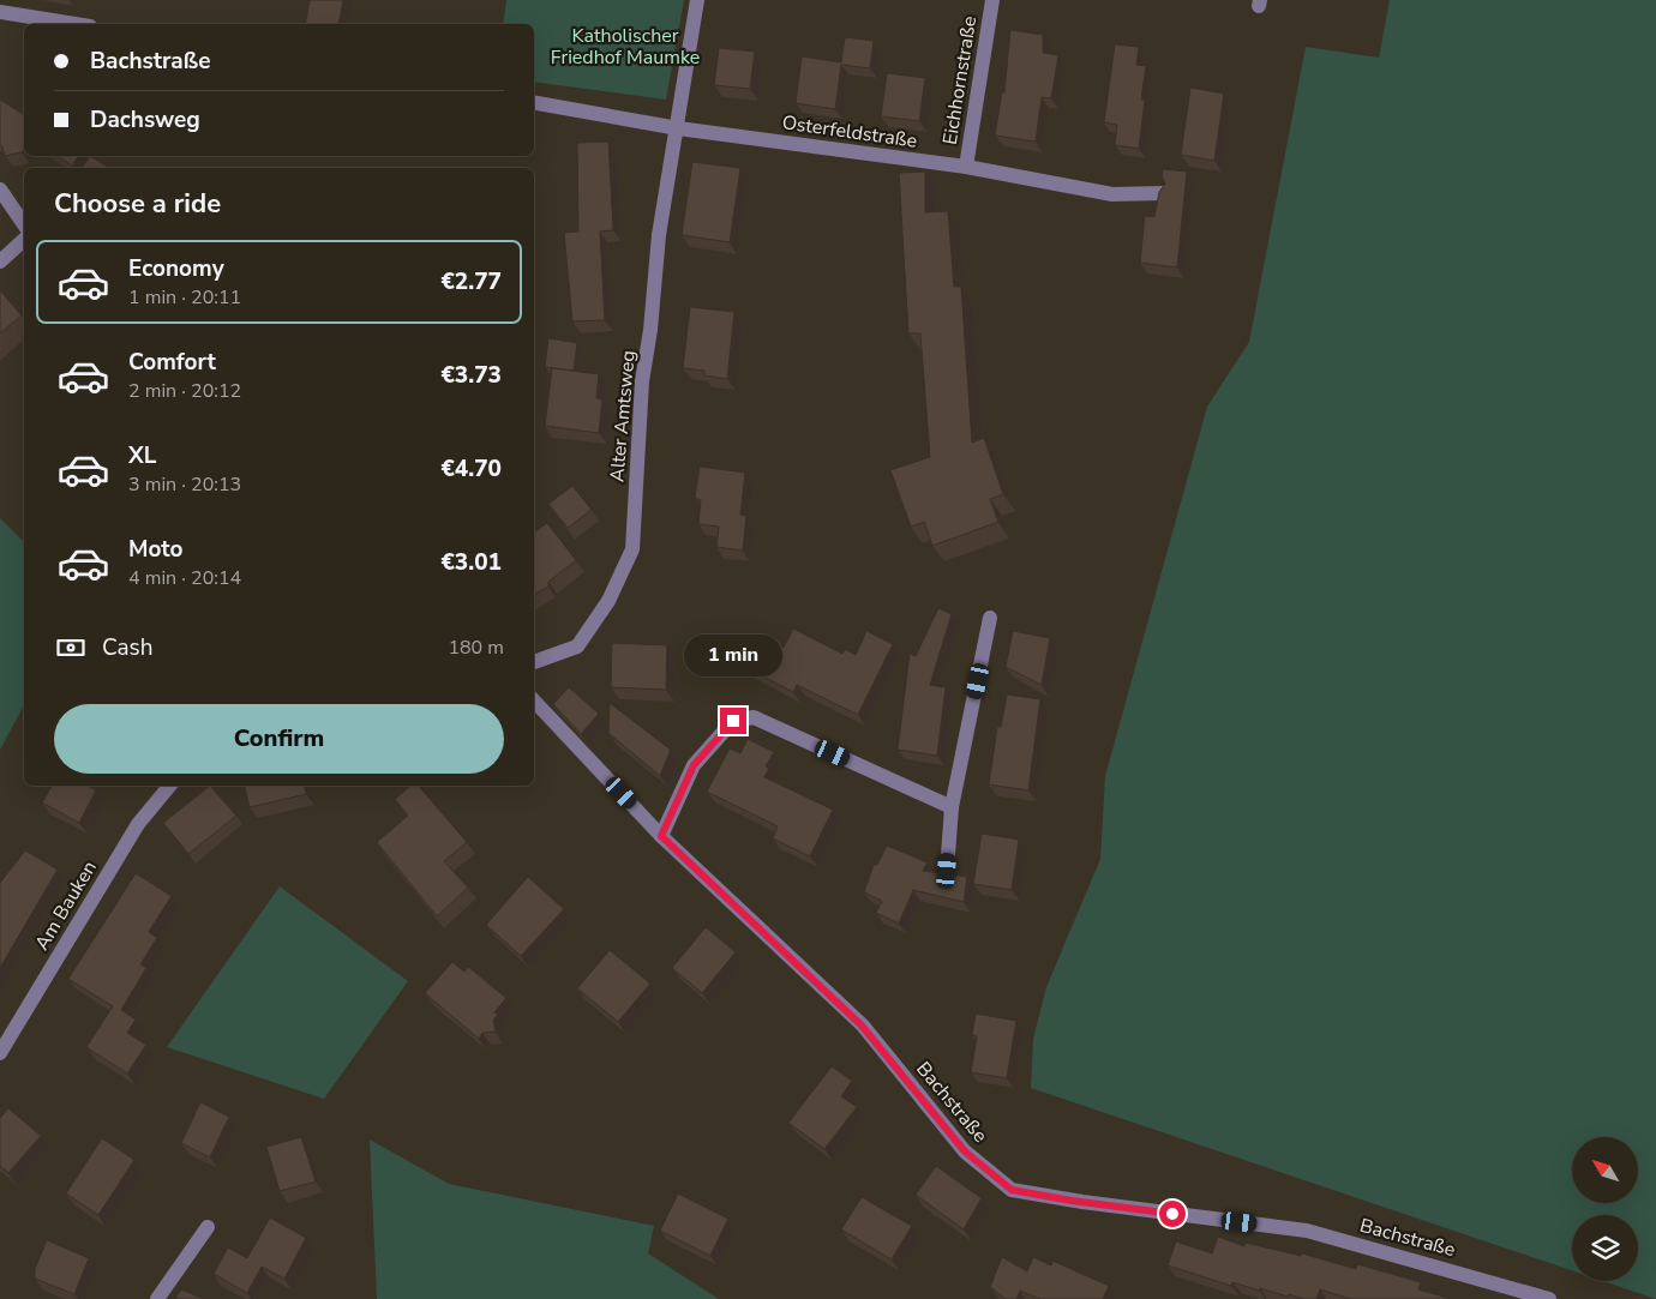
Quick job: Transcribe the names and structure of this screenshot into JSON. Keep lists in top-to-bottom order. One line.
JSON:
{"streets":{"street":["Eichhornstraße","Osterfeldstraße","Alter Amtsweg","Am Bauken","Bachstraße"]},"crossings":[["Eichhornstraße","Osterfeldstraße"],["Osterfeldstraße","Alter Amtsweg"]],"parks":["Katholischer Friedhof Maumke"],"north":"top left","page":{"banner":["Bachstraße","Dachsweg"],"heading":"Choose a ride","list":[{"name":"Economy","note":"1 min · 20:11","value":"€2.77"},{"name":"Comfort","note":"2 min · 20:12","value":"€3.73"},{"name":"XL","note":"3 min · 20:13","value":"€4.70"},{"name":"Moto","note":"4 min · 20:14","value":"€3.01"}],"pay":["Cash","180 m"],"bubble":"1 min","buttons":"Confirm"}}
